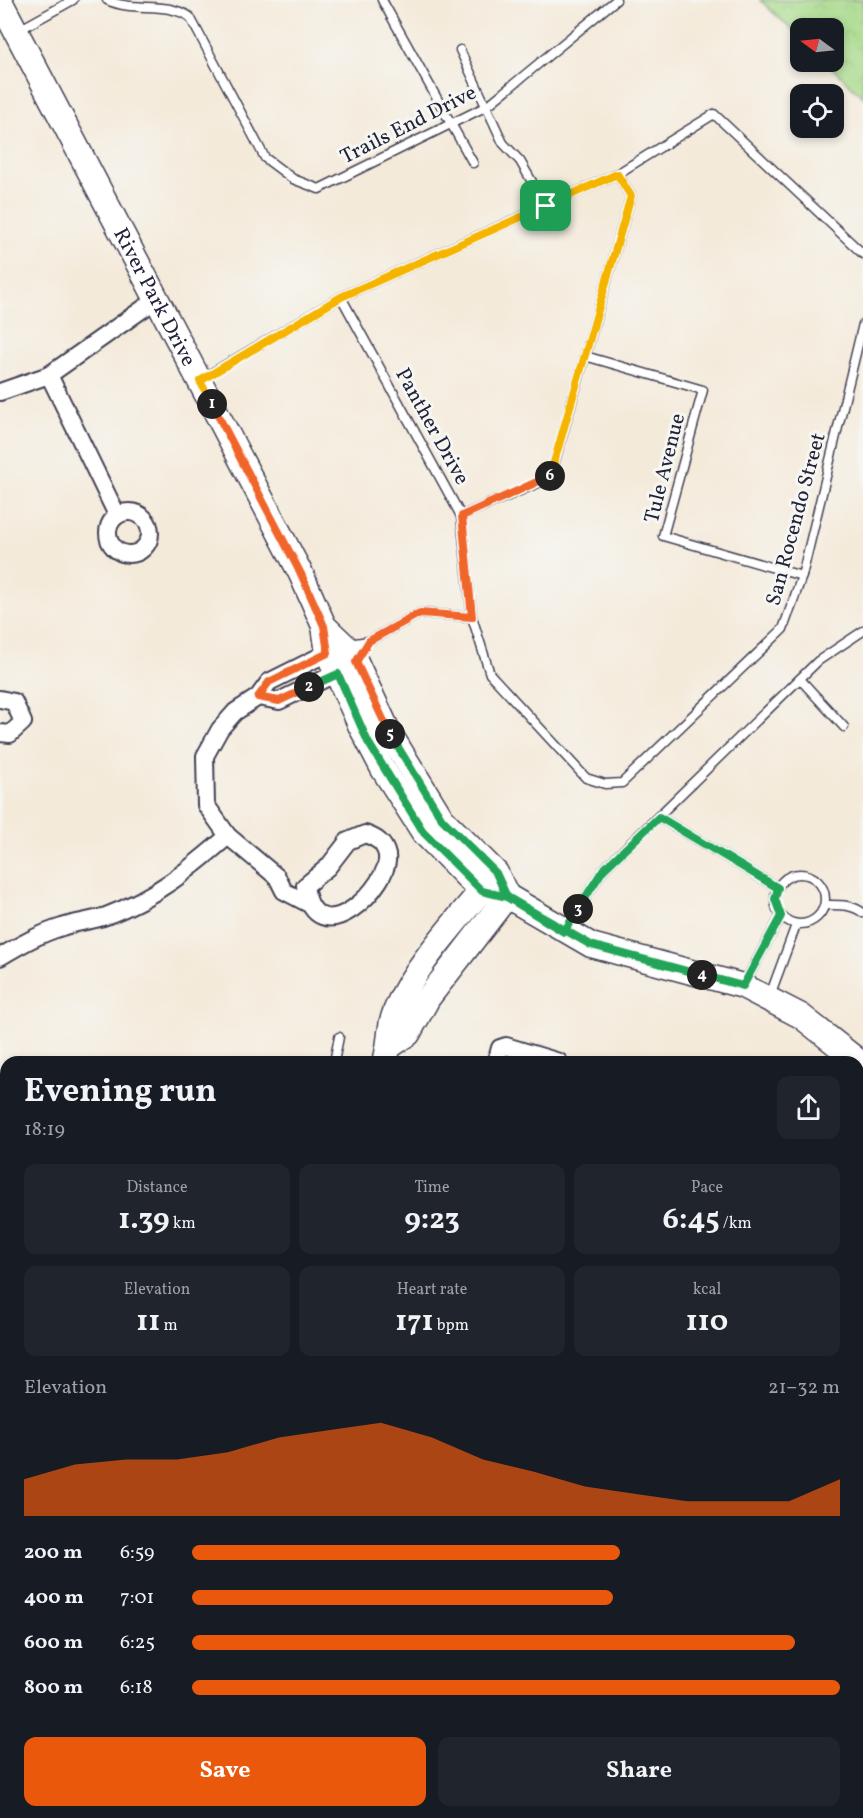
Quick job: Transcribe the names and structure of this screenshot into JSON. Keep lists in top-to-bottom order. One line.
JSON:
{"streets":{"street":["River Park Drive"],"lane":["Trails End Drive","Panther Drive","Tule Avenue","San Rocendo Street"]},"crossings":[["Panther Drive","San Rocendo Street"],["Tule Avenue","San Rocendo Street"]],"north":"left","page":{"pins":["1","6","2","5","3","4"],"heading":["Evening run","18:19"],"stats":[["Distance","1.39 km"],["Time","9:23"],["Pace","6:45 /km"],["Elevation","11 m"],["Heart rate","171 bpm"],["kcal","110"]],"chart":["Elevation","21–32 m"],"list":[{"name":"200 m","note":"6:59"},{"name":"400 m","note":"7:01"},{"name":"600 m","note":"6:25"},{"name":"800 m","note":"6:18"}],"buttons":["Save","Share"]}}
